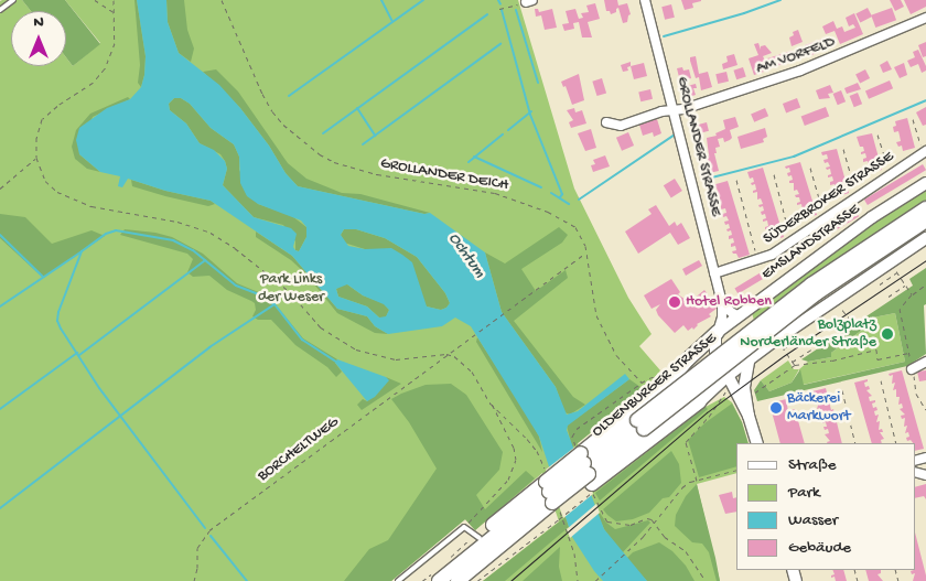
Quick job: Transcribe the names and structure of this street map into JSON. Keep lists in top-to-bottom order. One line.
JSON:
{"streets":{"highway":["OLDENBURGER STRASSE"],"street":["AM VORFELD","GROLLANDER STRASSE","SÜDERBROKER STRASSE","EMSLANDSTRASSE"],"path":["GROLLANDER DEICH","BORCHELTWEG"]},"crossings":[["AM VORFELD","GROLLANDER STRASSE"],["GROLLANDER STRASSE","SÜDERBROKER STRASSE"],["GROLLANDER STRASSE","EMSLANDSTRASSE"],["GROLLANDER DEICH","BORCHELTWEG"]],"water":["Ochtum"],"parks":["Park Links der Weser"],"places":["Hotel Robben","Bolzplatz Norderländer Straße","Bäckerei Markwort"],"legend":["Straße","Park","Wasser","Gebäude"],"north":"top"}
